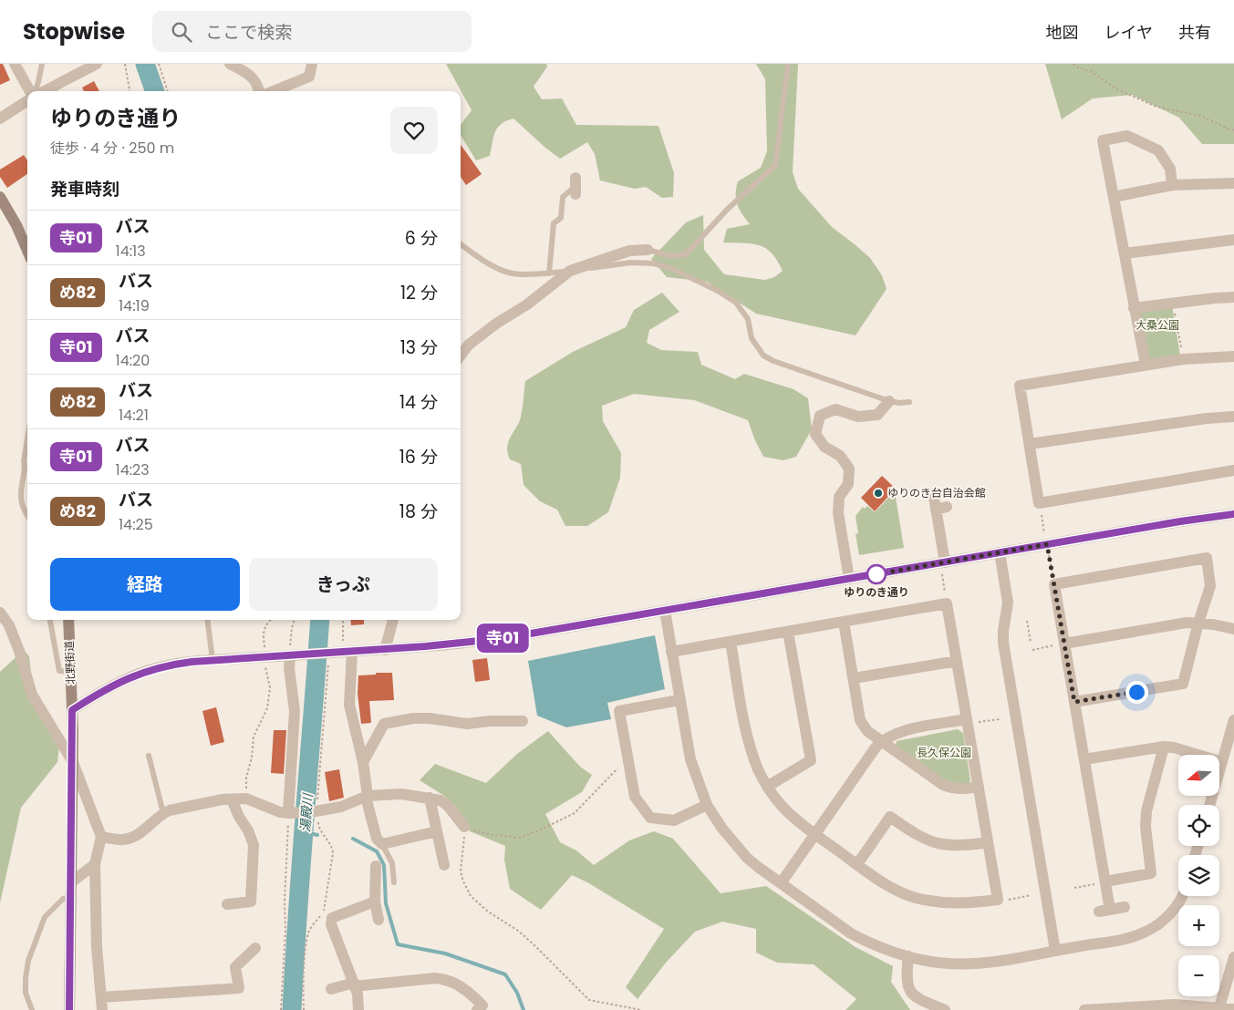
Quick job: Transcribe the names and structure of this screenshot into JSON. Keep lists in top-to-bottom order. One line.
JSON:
{"streets":{"main road":["北野街道"]},"water":["湯殿川"],"parks":["大桑公園","長久保公園"],"places":["ゆりのき台自治会館","ゆりのき通り"],"lines":["bus line 寺01"],"north":"left","page":{"header":"Stopwise","search":"ここで検索","nav":["地図","レイヤ","共有"],"on_map":"寺01","heading":[["ゆりのき通り","徒歩 · 4 分 · 250 m"],"発車時刻"],"list":[{"mark":"寺01","name":"バス","note":"14:13","value":"6 分"},{"mark":"め82","name":"バス","note":"14:19","value":"12 分"},{"mark":"寺01","name":"バス","note":"14:20","value":"13 分"},{"mark":"め82","name":"バス","note":"14:21","value":"14 分"},{"mark":"寺01","name":"バス","note":"14:23","value":"16 分"},{"mark":"め82","name":"バス","note":"14:25","value":"18 分"}],"buttons":["経路","きっぷ"],"map_buttons":["+","−"]}}
